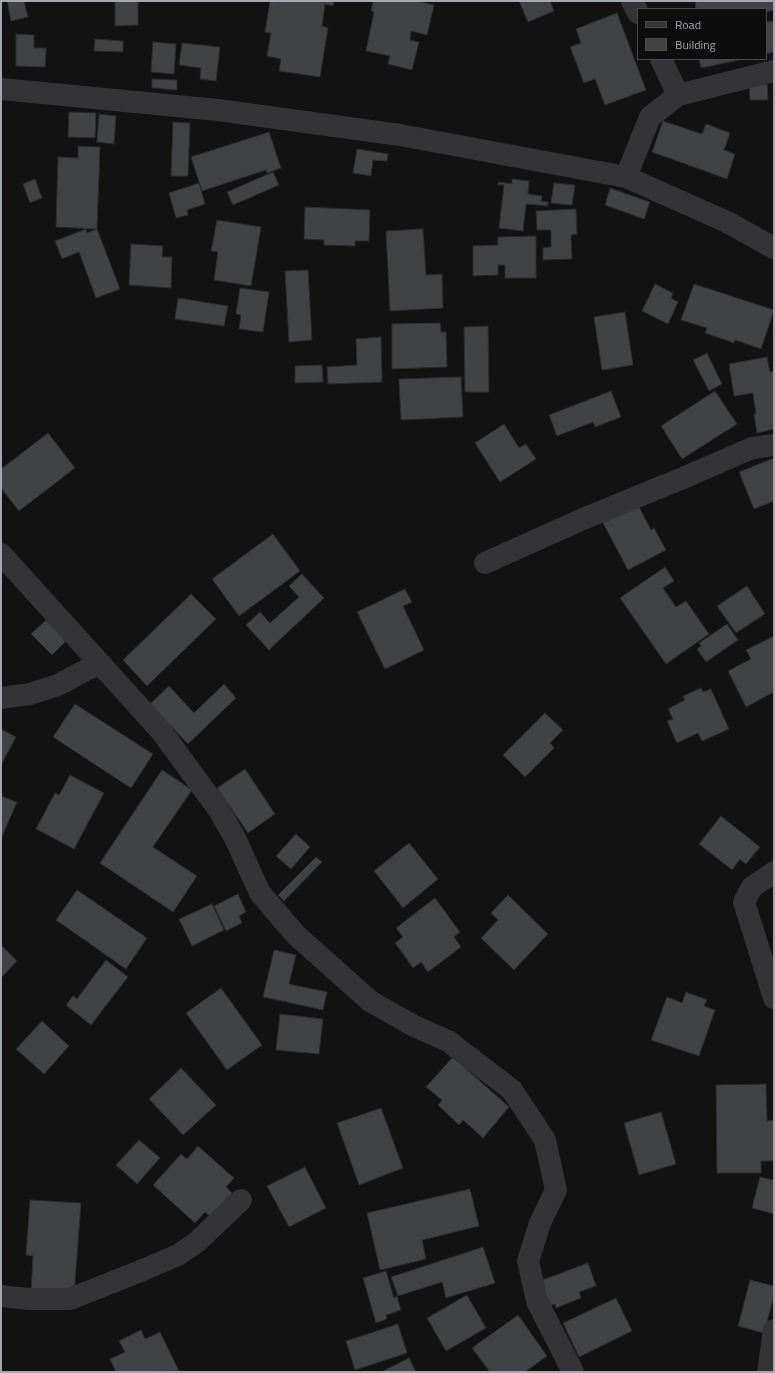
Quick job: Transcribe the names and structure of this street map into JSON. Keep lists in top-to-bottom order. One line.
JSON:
{"legend":["Road","Building"]}
